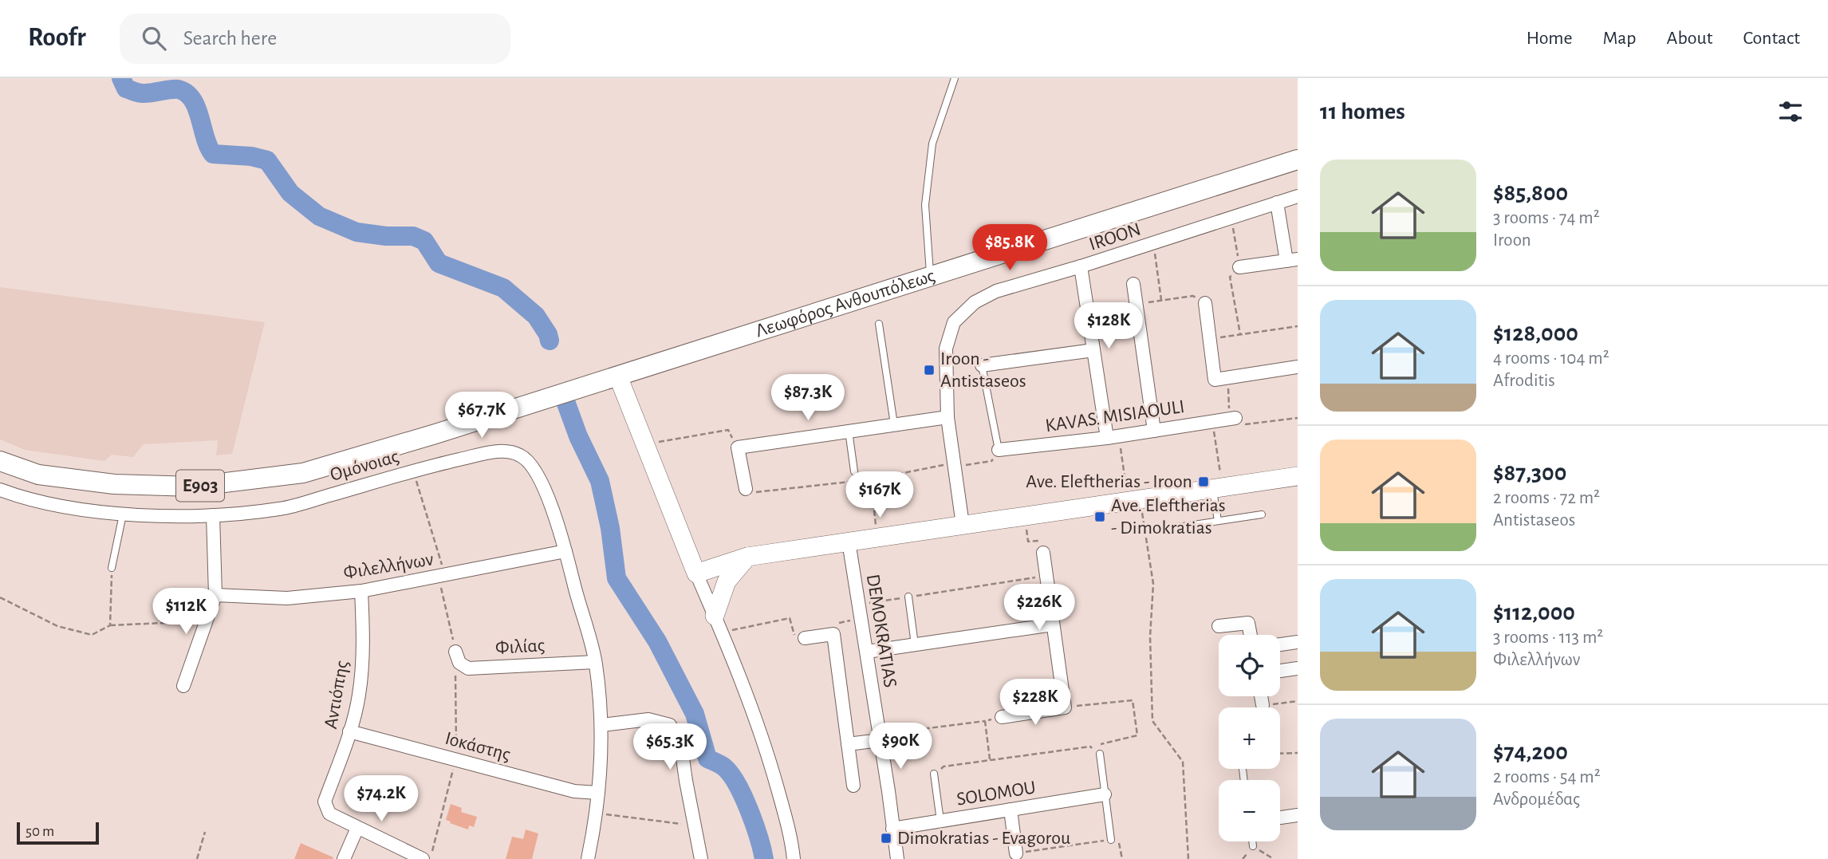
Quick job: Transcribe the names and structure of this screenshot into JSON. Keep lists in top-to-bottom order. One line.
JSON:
{"streets":{"main road":["Λεωφόρος Ανθουπόλεως","E903"],"street":["IROON","KAVAS. MISIAOULI","Ομόνοιας","Φιλελλήνων","DEMOKRATIAS","Φιλίας","Αντιόπης","Ιοκάστης","SOLOMOU"]},"crossings":[["Λεωφόρος Ανθουπόλεως","E903"],["Ομόνοιας","Φιλελλήνων"],["Ομόνοιας","Φιλίας"],["Ομόνοιας","Ιοκάστης"],["Φιλελλήνων","Αντιόπης"],["DEMOKRATIAS","SOLOMOU"],["Αντιόπης","Ιοκάστης"]],"places":{"transit":["Iroon - Antistaseos","Ave. Eleftherias - Iroon","Ave. Eleftherias - Dimokratias","Dimokratias - Evagorou"]},"scale_bar":"50 m","page":{"header":"Roofr","search":"Search here","nav":["Home","Map","About","Contact"],"heading":"11 homes","list":[{"name":"$85,800","note":"3 rooms · 74 m² · Iroon"},{"name":"$128,000","note":"4 rooms · 104 m² · Afroditis"},{"name":"$87,300","note":"2 rooms · 72 m² · Antistaseos"},{"name":"$112,000","note":"3 rooms · 113 m² · Φιλελλήνων"},{"name":"$74,200","note":"2 rooms · 54 m² · Ανδρομέδας"}],"price":["$85.8K","$128K","$87.3K","$67.7K","$167K","$226K","$112K","$228K","$90K","$65.3K","$74.2K"],"map_buttons":["+","−"],"scale":"50 m"}}
